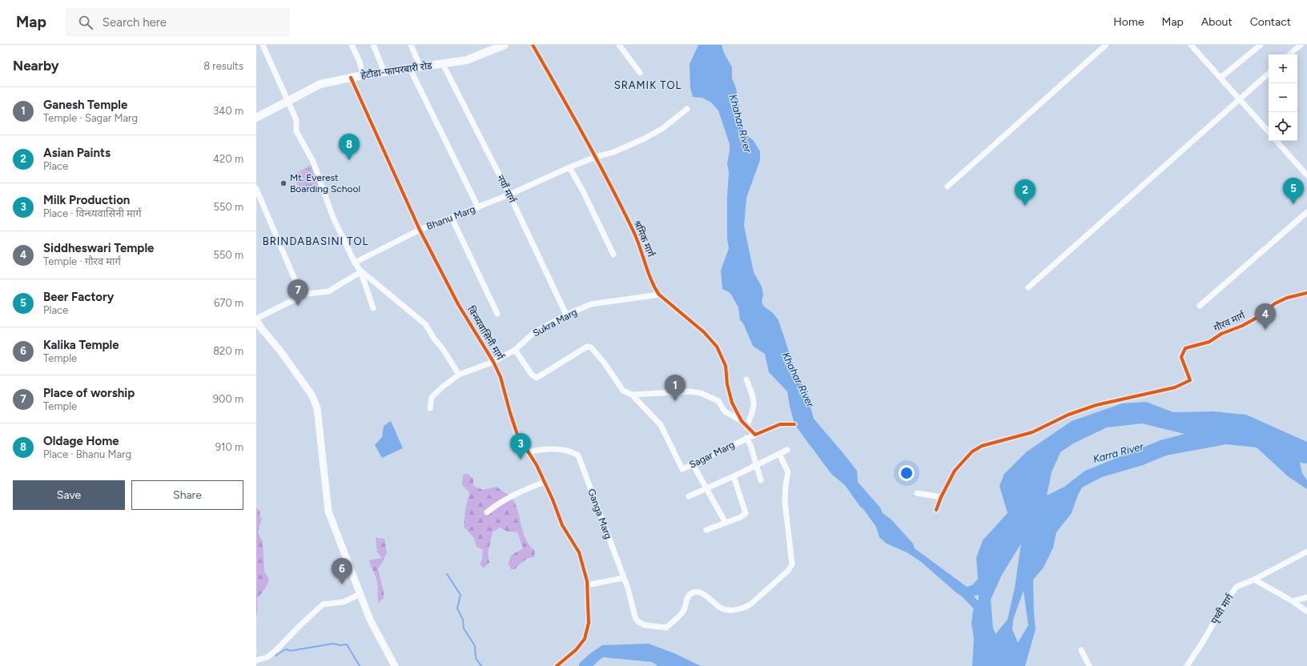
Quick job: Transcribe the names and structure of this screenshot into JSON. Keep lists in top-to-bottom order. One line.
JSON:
{"streets":{"highway":["हेटौडा-फापरबारी रोड"],"street":["नयाँ मार्ग","Bhanu Marg","श्रमिक मार्ग","गौरव मार्ग","Sukra Marg","विन्ध्यवासिनी मार्ग","Sagar Marg","Ganga Marg","पृथ्वी मार्ग"]},"crossings":[["हेटौडा-फापरबारी रोड","नयाँ मार्ग"],["हेटौडा-फापरबारी रोड","विन्ध्यवासिनी मार्ग"],["नयाँ मार्ग","Bhanu Marg"],["नयाँ मार्ग","Sukra Marg"],["Bhanu Marg","श्रमिक मार्ग"],["Bhanu Marg","विन्ध्यवासिनी मार्ग"],["श्रमिक मार्ग","Sukra Marg"],["श्रमिक मार्ग","Sagar Marg"],["Sukra Marg","विन्ध्यवासिनी मार्ग"],["विन्ध्यवासिनी मार्ग","Ganga Marg"]],"districts":["SRAMIK TOL","BRINDABASINI TOL"],"water":["Khahar River","Karra River"],"places":["Mt. Everest Boarding School"],"page":{"header":"Map","search":"Search here","nav":["Home","Map","About","Contact"],"heading":["Nearby","8 results"],"map_buttons":["+","−"],"list":[{"mark":"1","name":"Ganesh Temple","note":"Temple · Sagar Marg","value":"340 m"},{"mark":"2","name":"Asian Paints","note":"Place","value":"420 m"},{"mark":"3","name":"Milk Production","note":"Place · विन्ध्यवासिनी मार्ग","value":"550 m"},{"mark":"4","name":"Siddheswari Temple","note":"Temple · गौरव मार्ग","value":"550 m"},{"mark":"5","name":"Beer Factory","note":"Place","value":"670 m"},{"mark":"6","name":"Kalika Temple","note":"Temple","value":"820 m"},{"mark":"7","name":"Place of worship","note":"Temple","value":"900 m"},{"mark":"8","name":"Oldage Home","note":"Place · Bhanu Marg","value":"910 m"}],"pins":["8","5","2","7","4","1","3","6"],"buttons":["Save","Share"]}}
